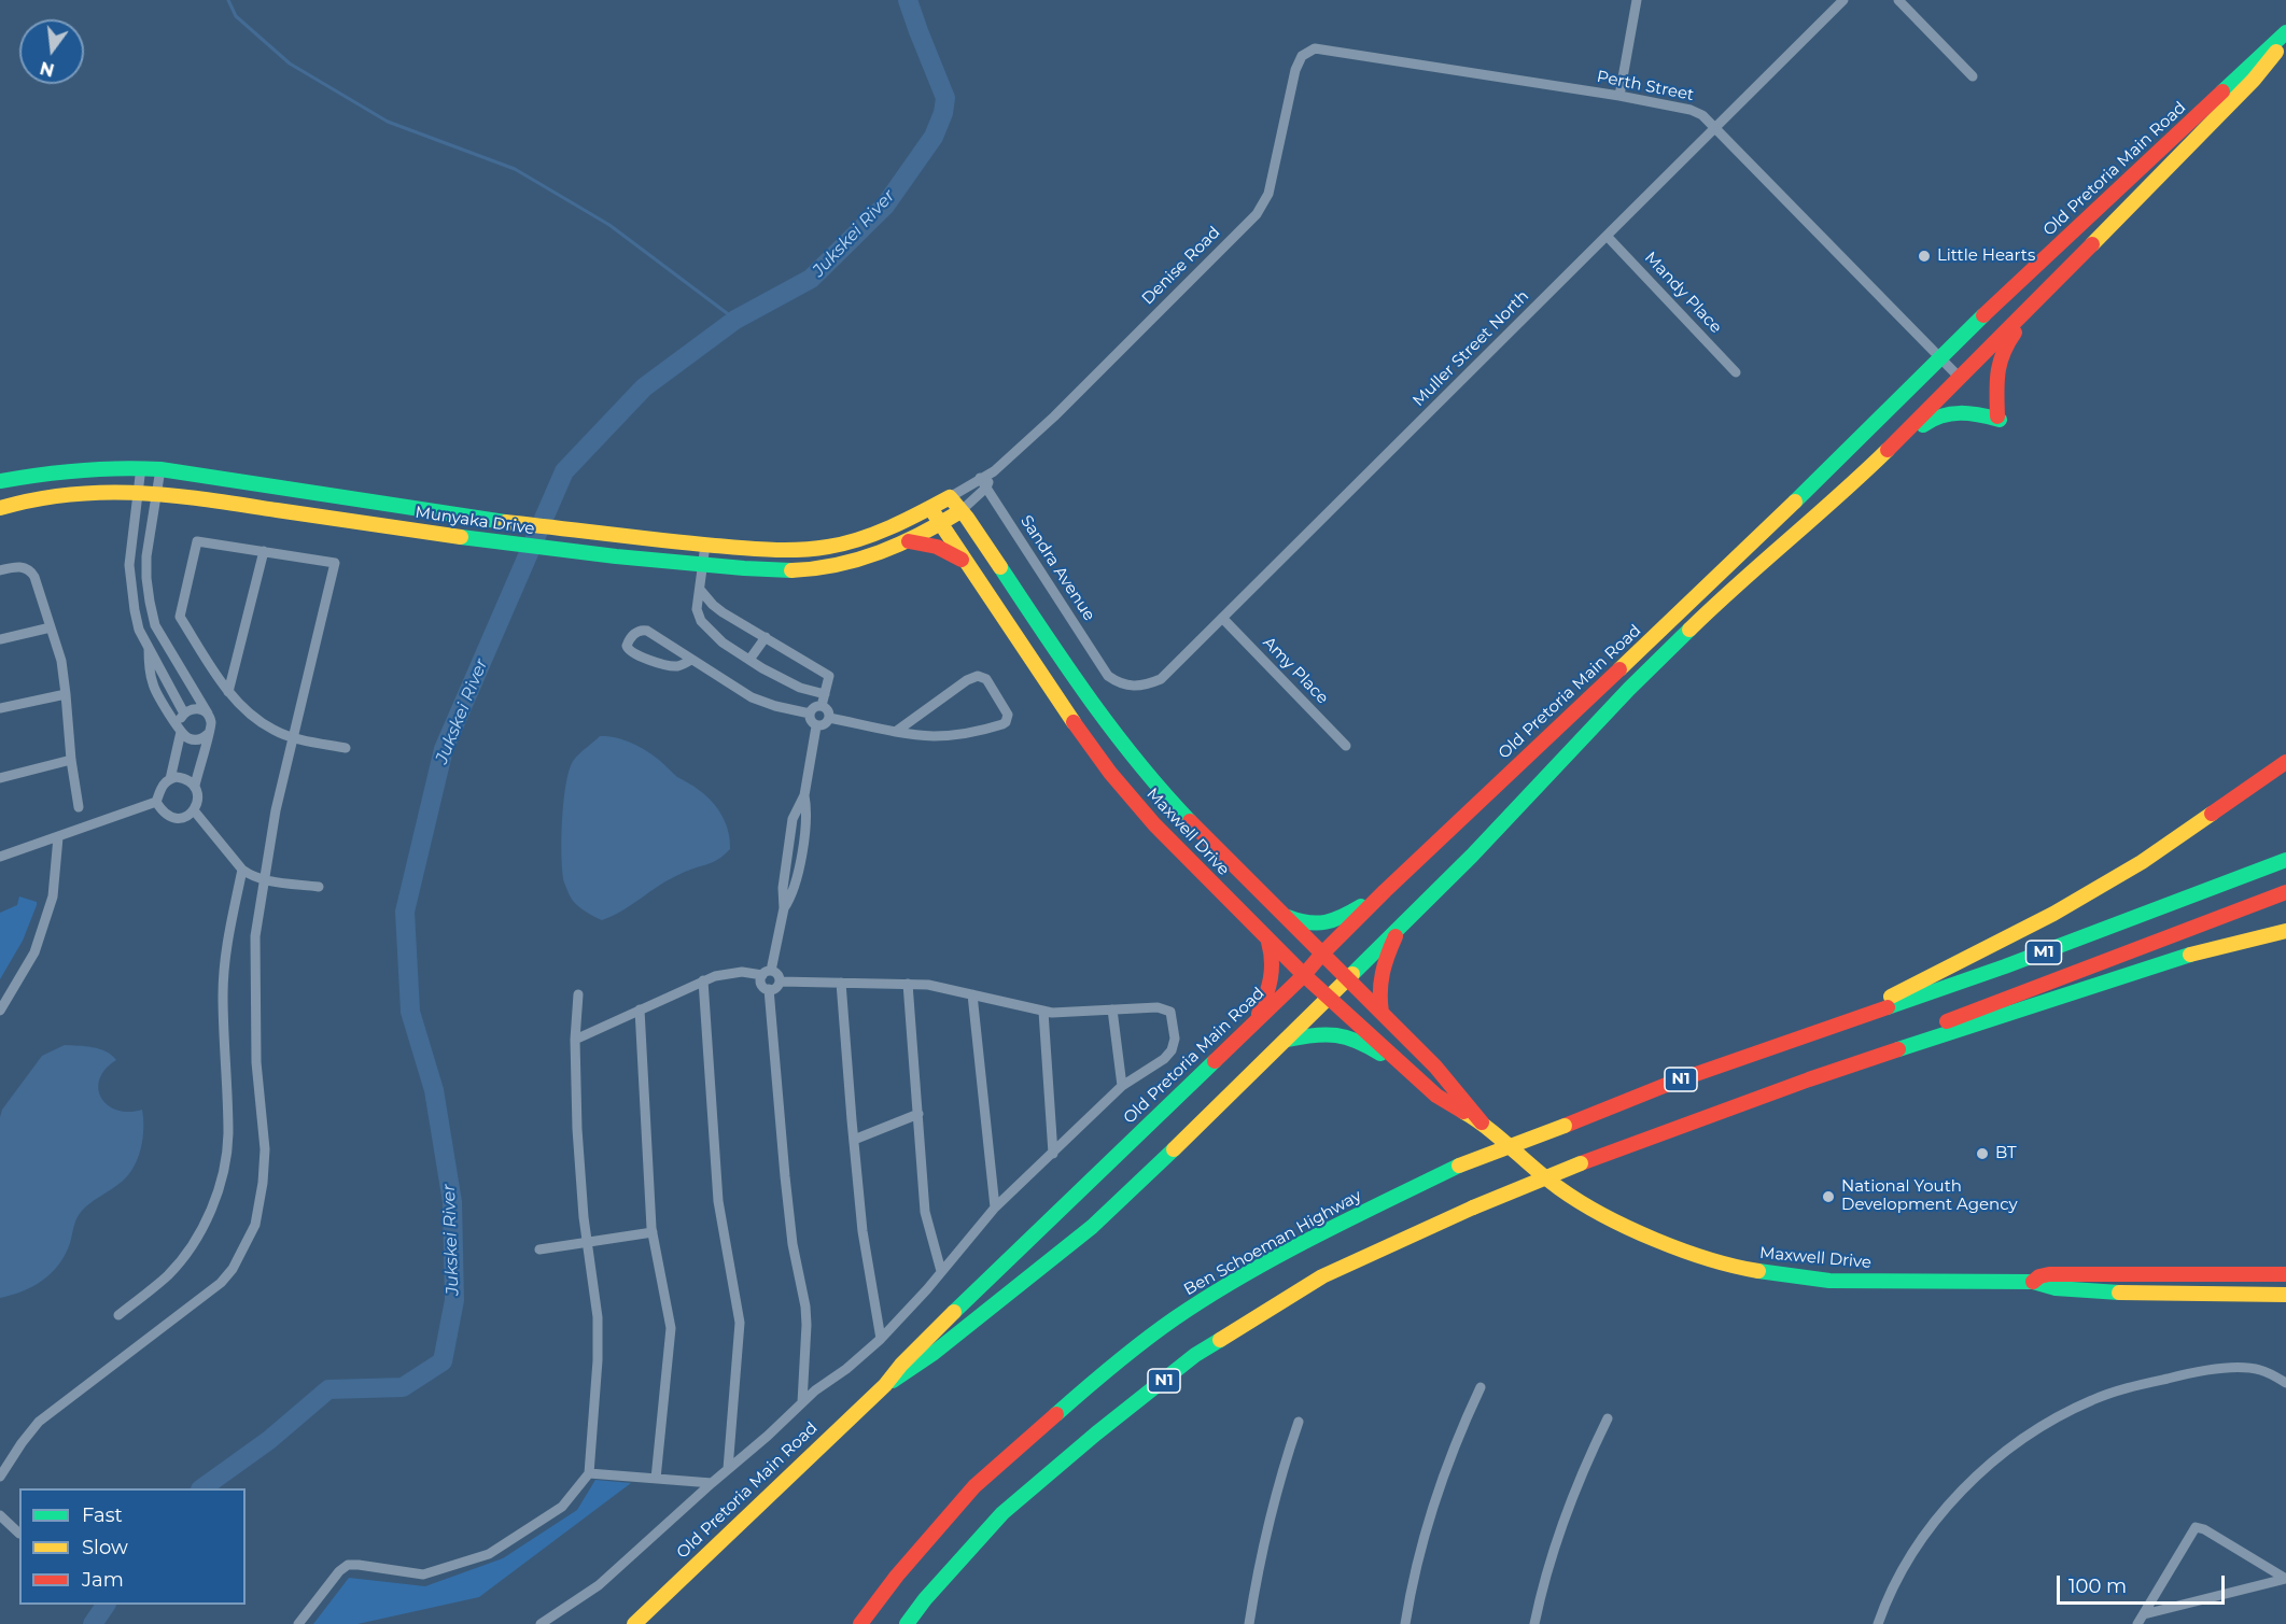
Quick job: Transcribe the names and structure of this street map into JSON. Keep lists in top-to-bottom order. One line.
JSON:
{"streets":{"main road":["Old Pretoria Main Road","Munyaka Drive","Maxwell Drive","M1","N1","Ben Schoeman Highway"],"street":["Perth Street","Denise Road","Mandy Place","Muller Street North","Sandra Avenue","Amy Place"]},"crossings":[["Perth Street","Old Pretoria Main Road"],["Perth Street","Denise Road"],["Perth Street","Muller Street North"],["Old Pretoria Main Road","Maxwell Drive"],["Denise Road","Munyaka Drive"],["Denise Road","Sandra Avenue"],["Denise Road","Maxwell Drive"],["Mandy Place","Muller Street North"],["Muller Street North","Sandra Avenue"],["Muller Street North","Amy Place"],["Munyaka Drive","Maxwell Drive"],["M1","N1"],["M1","Ben Schoeman Highway"]],"water":["Jukskei River"],"places":["Little Hearts","BT","National Youth Development Agency"],"legend":["Fast","Slow","Jam"],"scale_bar":"100 m","north":"bottom"}
